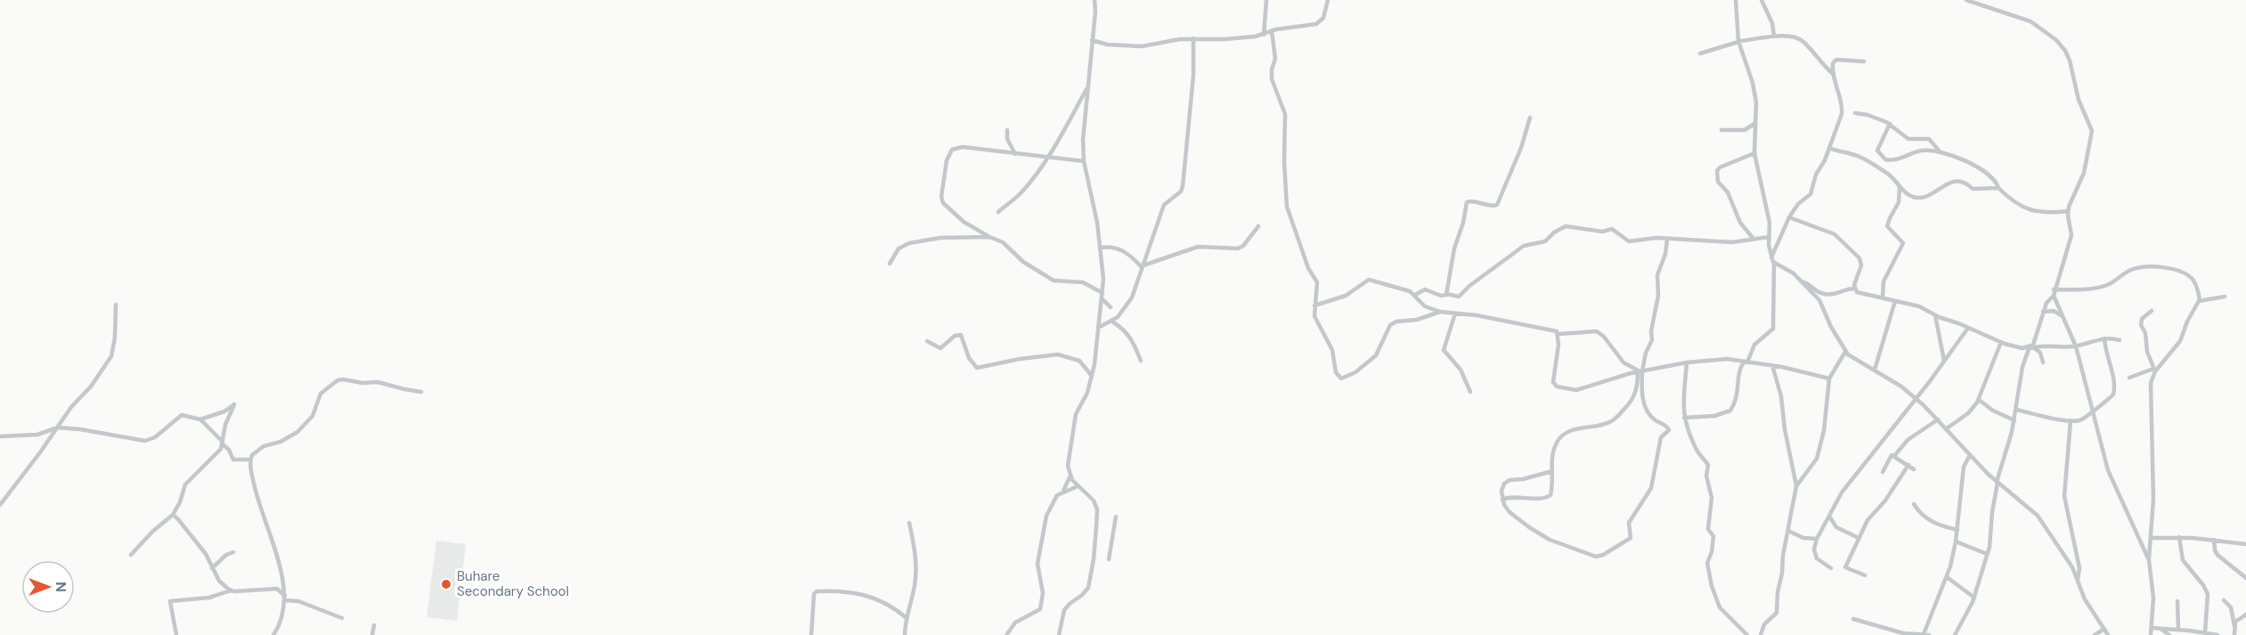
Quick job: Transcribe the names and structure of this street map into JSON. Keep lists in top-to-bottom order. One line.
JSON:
{"places":["Buhare Secondary School"],"north":"right"}
